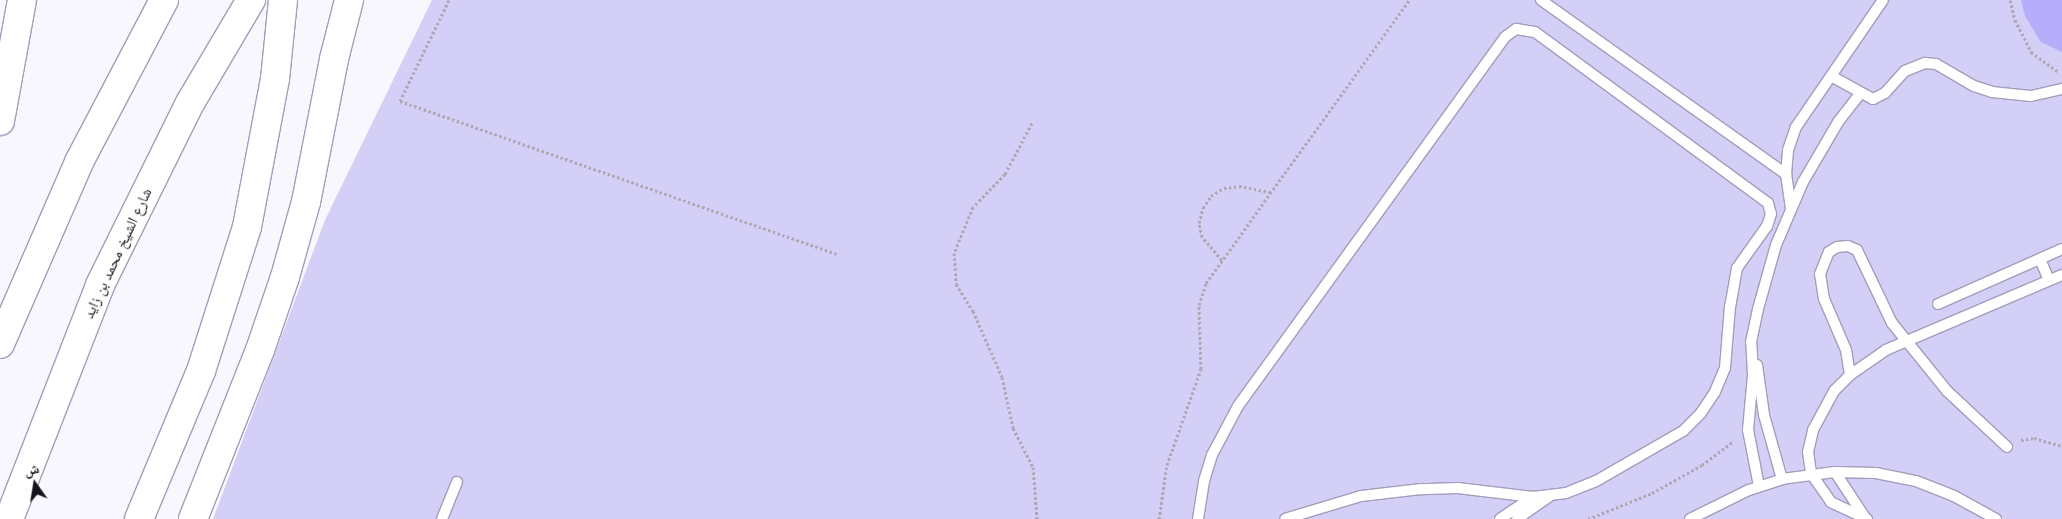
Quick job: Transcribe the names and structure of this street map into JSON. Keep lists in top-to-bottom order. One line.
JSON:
{"streets":{"highway":["شارع الشيخ محمد بن زايد"]},"north":"top"}
